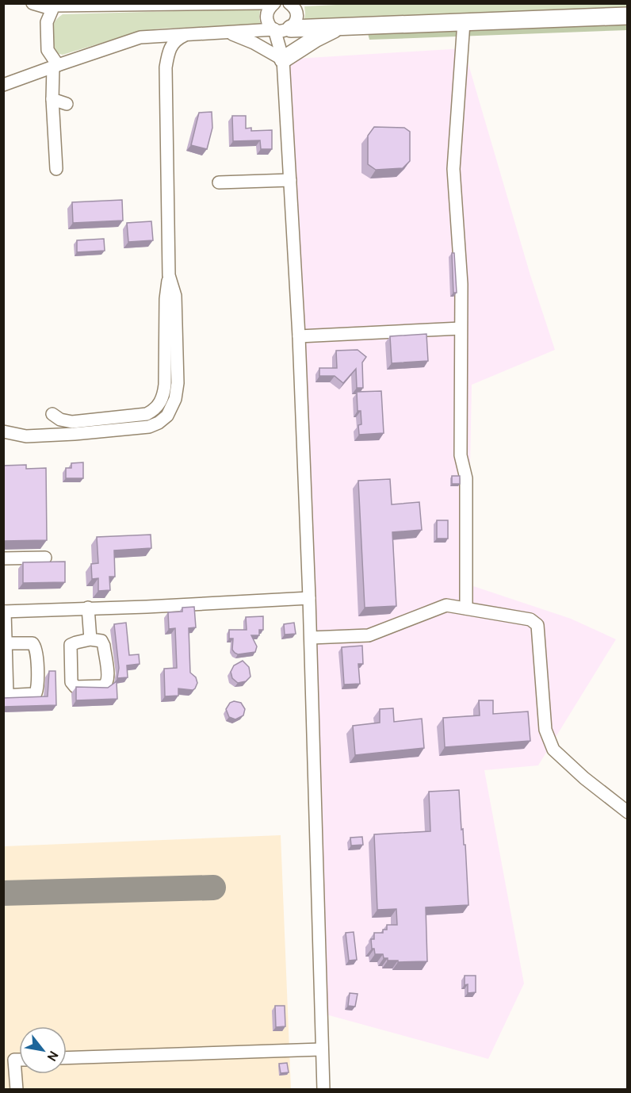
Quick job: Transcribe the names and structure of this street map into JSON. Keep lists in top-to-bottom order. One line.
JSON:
{"north":"bottom right"}
